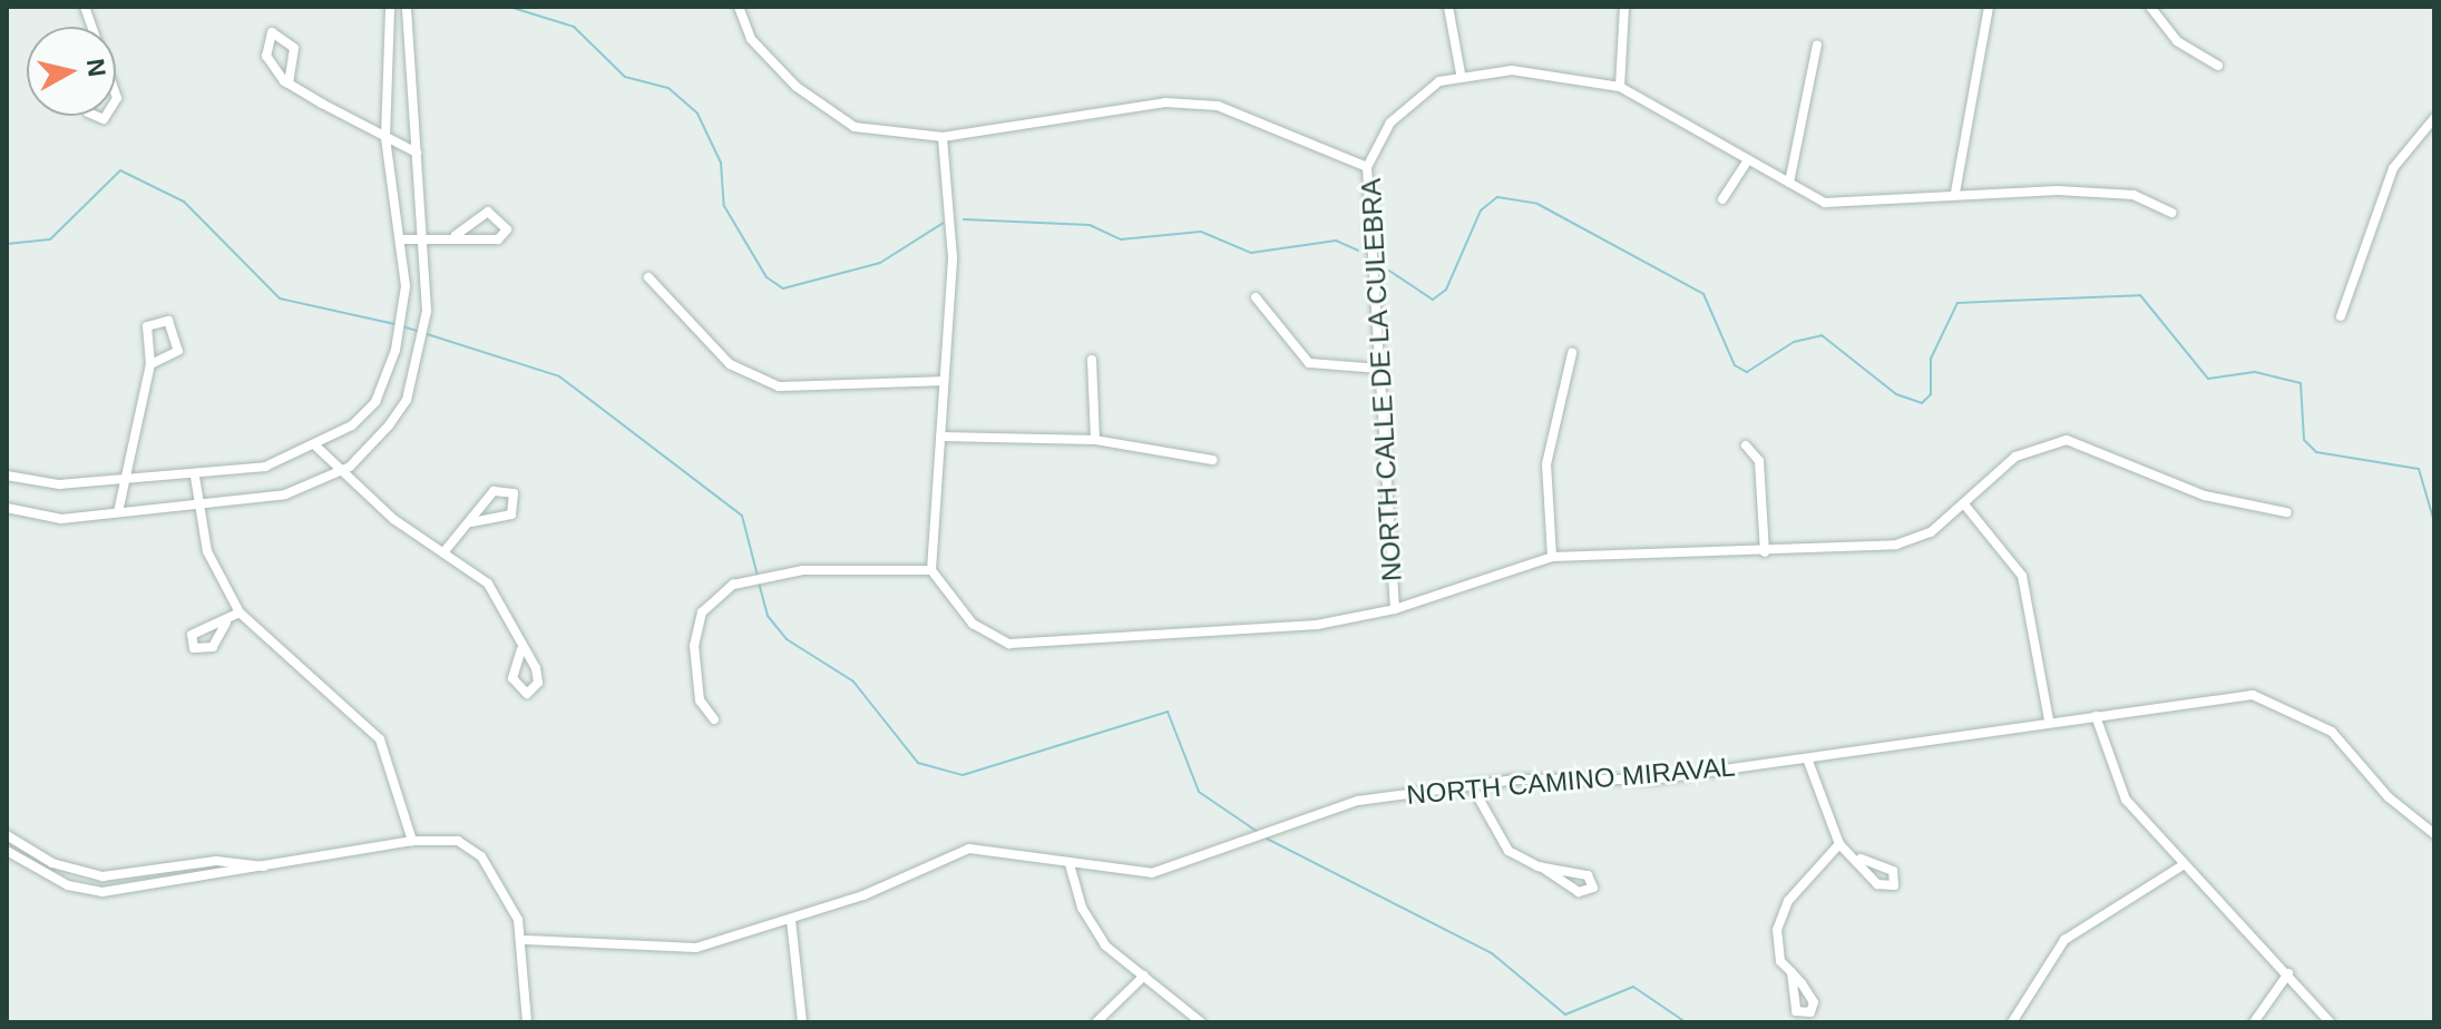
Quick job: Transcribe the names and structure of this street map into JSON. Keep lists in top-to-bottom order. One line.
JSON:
{"streets":{"street":["NORTH CALLE DE LA CULEBRA","NORTH CAMINO MIRAVAL"]},"north":"right"}
